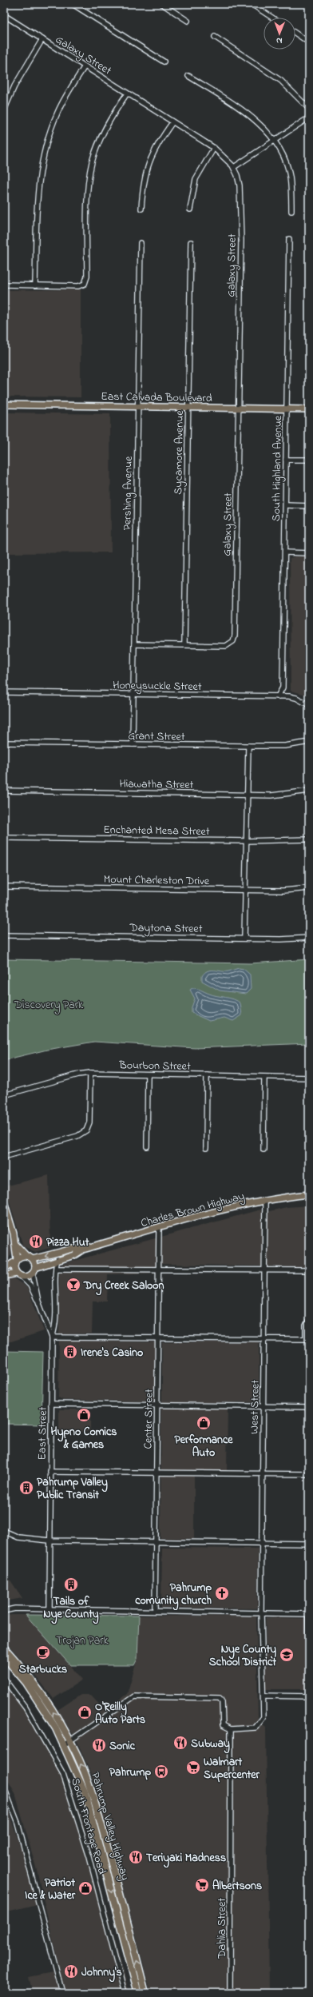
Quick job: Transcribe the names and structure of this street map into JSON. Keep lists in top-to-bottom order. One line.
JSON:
{"streets":{"highway":["Pahrump Valley Highway"],"main road":["East Calvada Boulevard","Charles Brown Highway"],"street":["Galaxy Street","Sycamore Avenue","South Highland Avenue","Pershing Avenue","Honeysuckle Street","Grant Street","Hiawatha Street","Enchanted Mesa Street","Mount Charleston Drive","Daytona Street","Bourbon Street","West Street","Center Street","East Street","South Frontage Road","Dahlia Street"]},"crossings":[["Galaxy Street","East Calvada Boulevard"],["Galaxy Street","Sycamore Avenue"],["East Calvada Boulevard","Sycamore Avenue"],["East Calvada Boulevard","South Highland Avenue"],["East Calvada Boulevard","Pershing Avenue"],["South Highland Avenue","Honeysuckle Street"],["Pershing Avenue","Honeysuckle Street"],["Pershing Avenue","Grant Street"],["Charles Brown Highway","West Street"],["Charles Brown Highway","Center Street"],["Charles Brown Highway","East Street"]],"parks":["Discovery Park","Trojan Park"],"places":{"restaurant":["Pizza Hut","Subway","Sonic","Teriyaki Madness","Johnny's"],"bar":["Dry Creek Saloon"],"building":["Irene's Casino","Pahrump Valley Public Transit","Tails of Nye County"],"shop":["Hypno Comics & Games","Performance Auto","O'Reilly Auto Parts","Patriot Ice & Water"],"church":["Pahrump comunity church"],"cafe":["Starbucks"],"school or university":["Nye County School District"],"supermarket":["Walmart Supercenter","Albertsons"],"bus stop":["Pahrump"]},"north":"bottom"}
